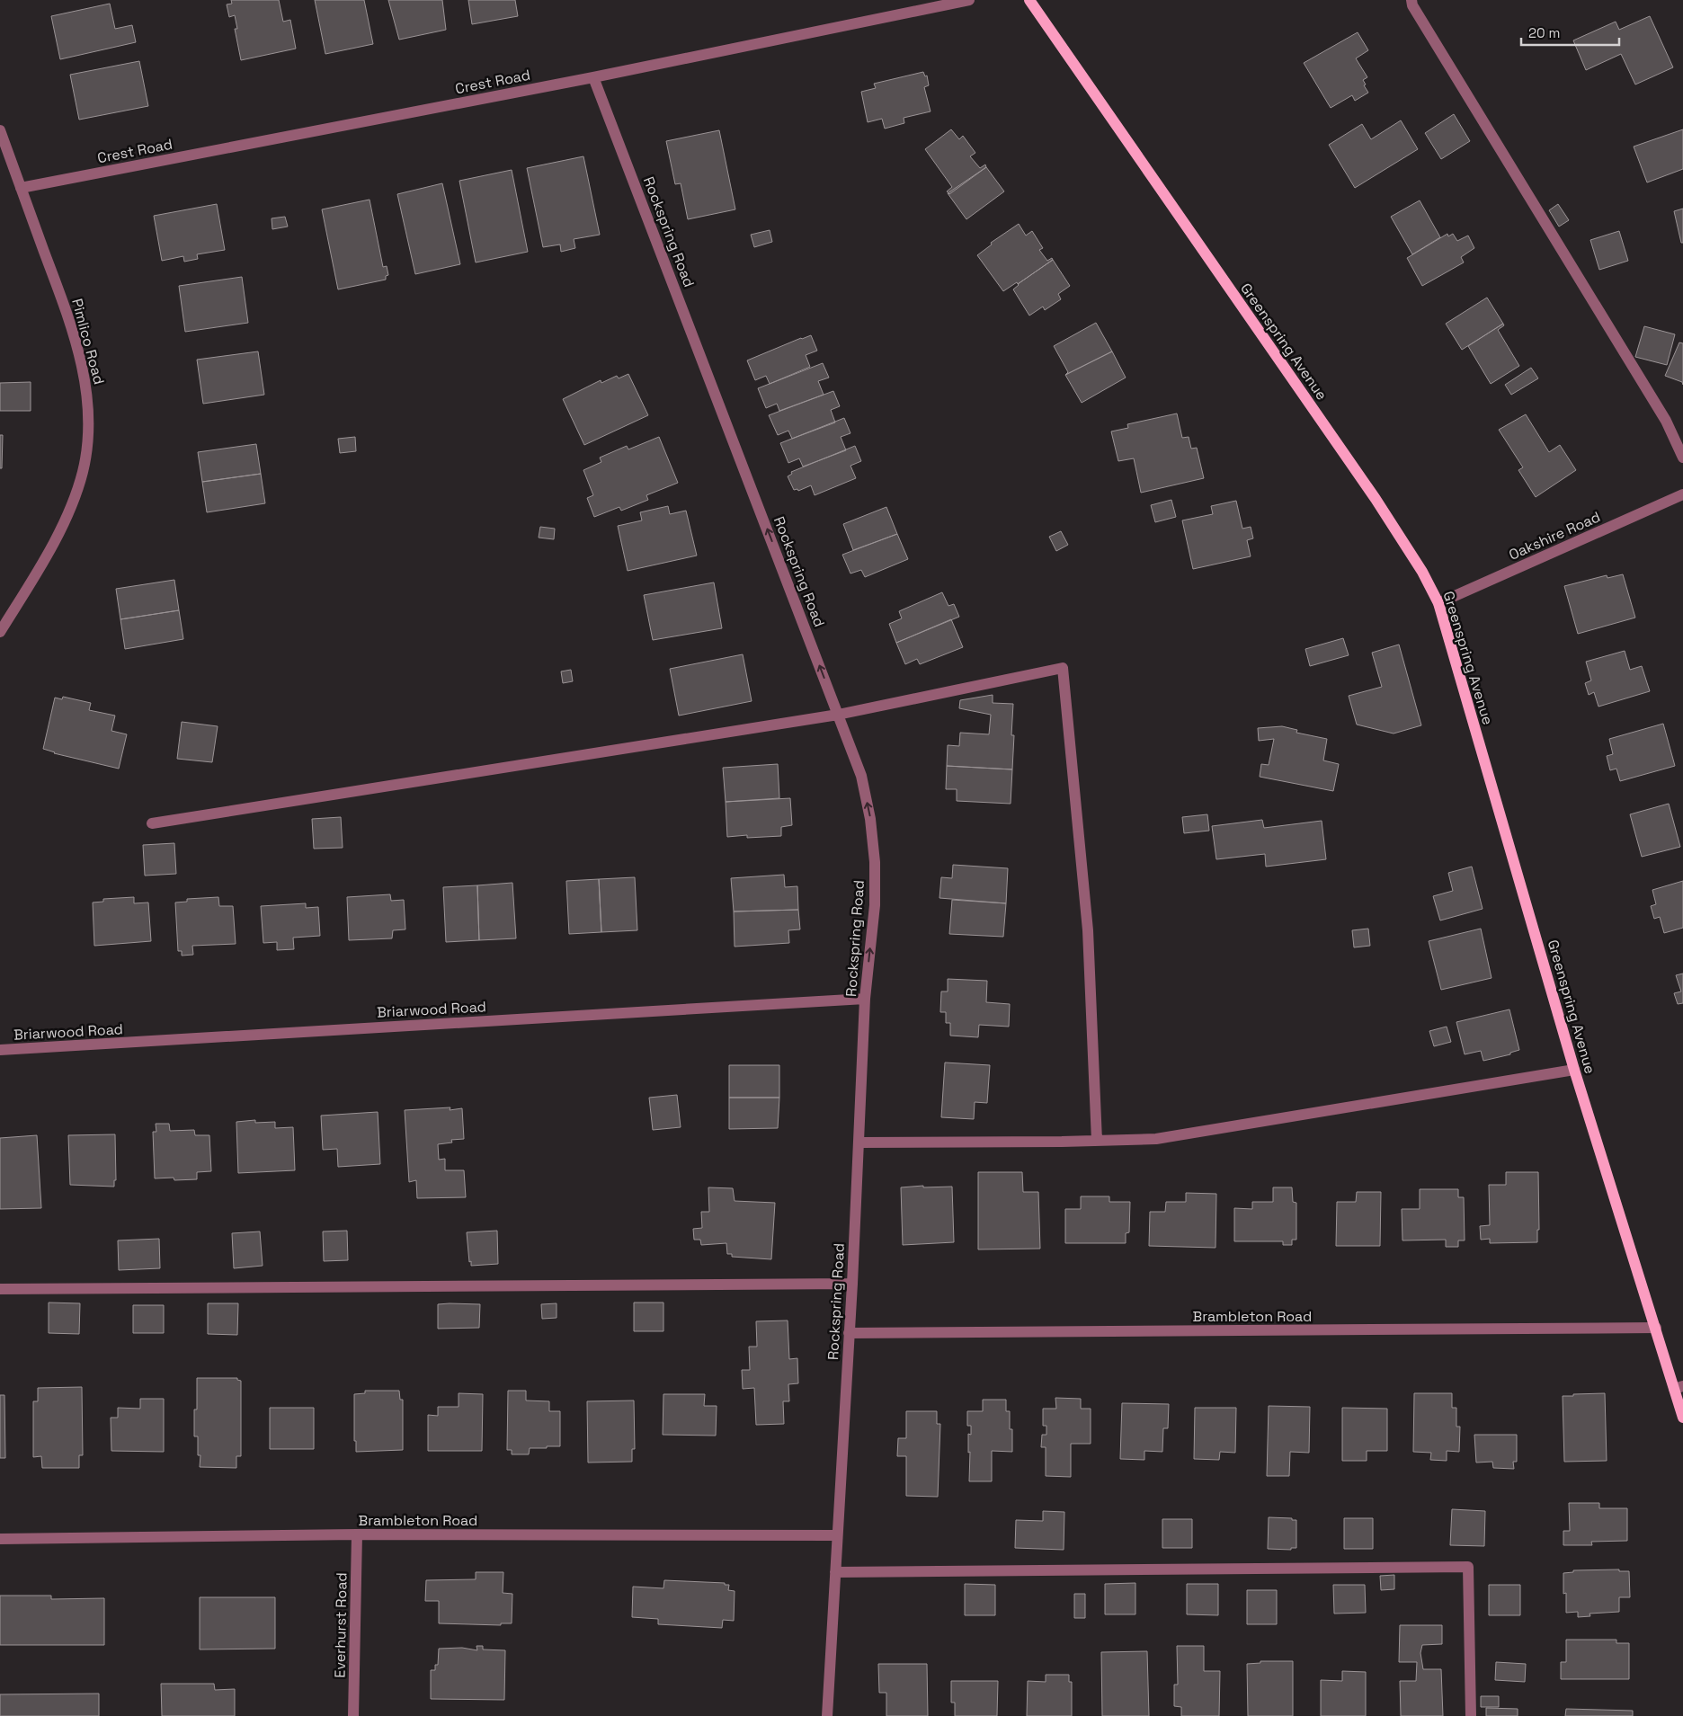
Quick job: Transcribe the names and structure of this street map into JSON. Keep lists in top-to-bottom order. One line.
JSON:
{"streets":{"main road":["Greenspring Avenue"],"street":["Crest Road","Rockspring Road","Pimlico Road","Oakshire Road","Briarwood Road","Brambleton Road","Everhurst Road"]},"crossings":[["Crest Road","Rockspring Road"],["Crest Road","Pimlico Road"],["Rockspring Road","Briarwood Road"],["Rockspring Road","Brambleton Road"],["Greenspring Avenue","Oakshire Road"],["Greenspring Avenue","Brambleton Road"],["Brambleton Road","Everhurst Road"]],"one_way":["Rockspring Road"],"scale_bar":"20 m"}
